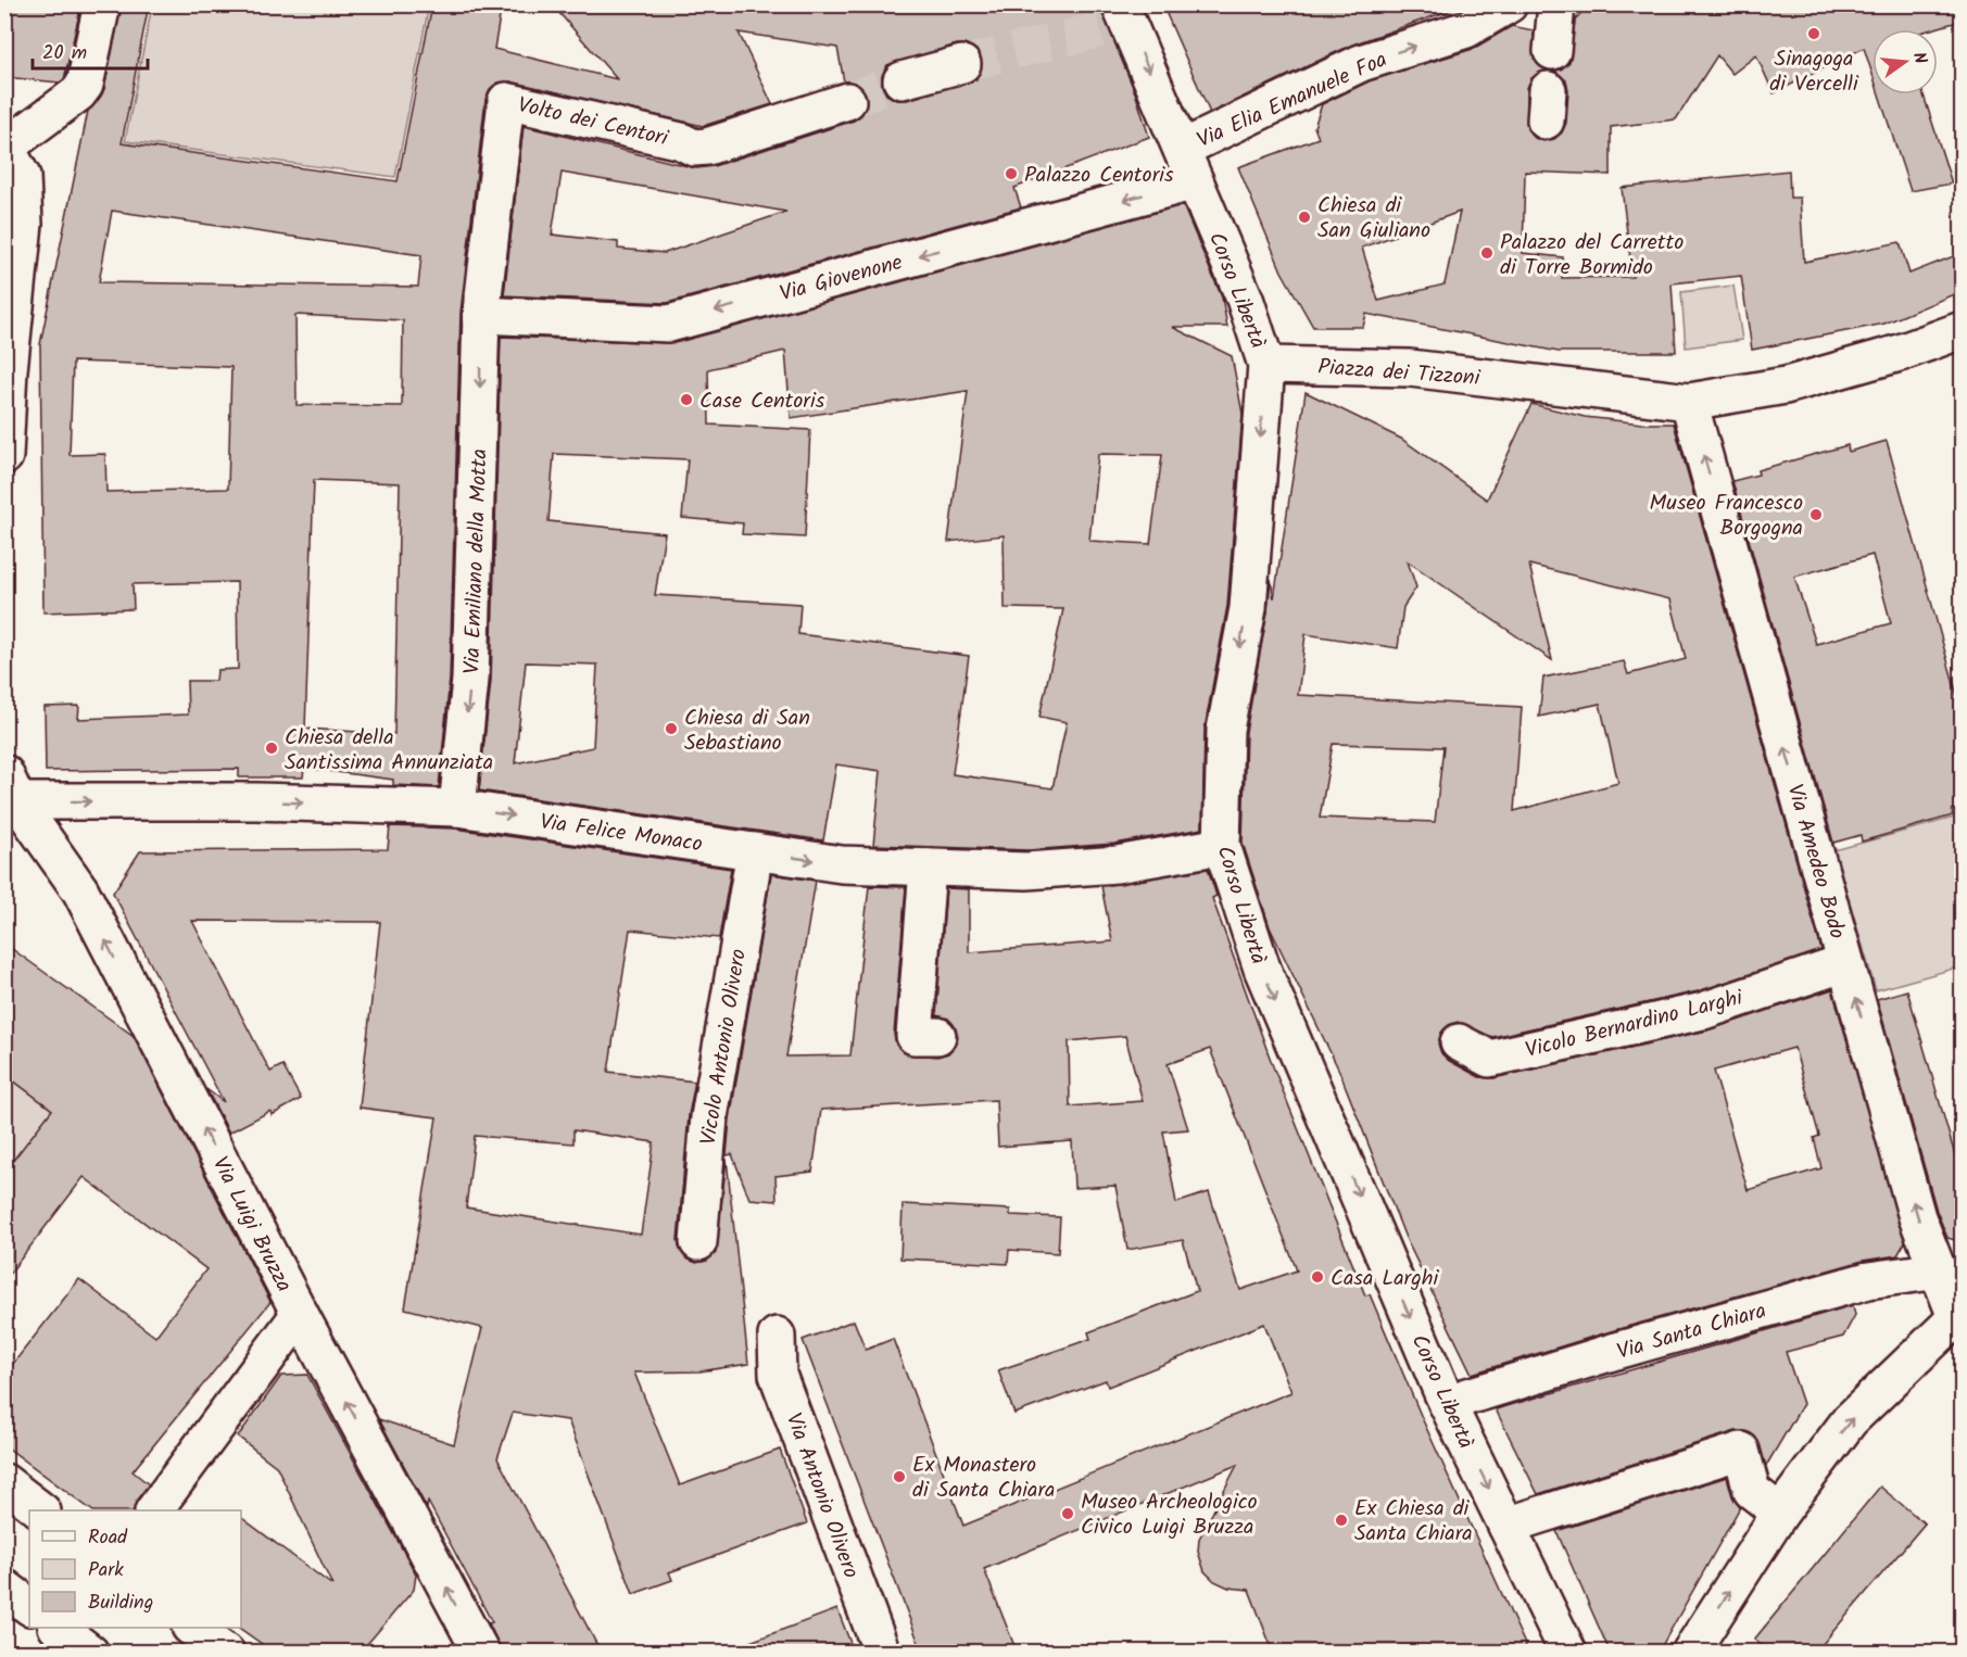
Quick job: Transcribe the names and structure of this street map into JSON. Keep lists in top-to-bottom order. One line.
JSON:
{"streets":{"street":["Via Elia Emanuele Foa","Volto dei Centori","Via Giovenone","Corso Libertà","Piazza dei Tizzoni","Via Emiliano della Motta","Via Felice Monaco","Via Amedeo Bodo","Vicolo Bernardino Larghi","Vicolo Antonio Olivero","Via Luigi Bruzza","Via Santa Chiara","Via Antonio Olivero"]},"crossings":[["Via Elia Emanuele Foa","Corso Libertà"],["Volto dei Centori","Via Giovenone"],["Volto dei Centori","Via Emiliano della Motta"],["Via Giovenone","Corso Libertà"],["Via Giovenone","Via Emiliano della Motta"],["Corso Libertà","Piazza dei Tizzoni"],["Corso Libertà","Via Felice Monaco"],["Corso Libertà","Via Santa Chiara"],["Piazza dei Tizzoni","Via Amedeo Bodo"],["Via Emiliano della Motta","Via Felice Monaco"],["Via Felice Monaco","Vicolo Antonio Olivero"],["Via Felice Monaco","Via Luigi Bruzza"],["Via Amedeo Bodo","Vicolo Bernardino Larghi"],["Via Amedeo Bodo","Via Santa Chiara"]],"one_way":["Via Elia Emanuele Foa","Via Giovenone","Corso Libertà","Via Emiliano della Motta","Via Felice Monaco","Via Amedeo Bodo","Via Luigi Bruzza"],"places":["Sinagoga di Vercelli","Palazzo Centoris","Chiesa di San Giuliano","Palazzo del Carretto di Torre Bormido","Case Centoris","Museo Francesco Borgogna","Chiesa di San Sebastiano","Chiesa della Santissima Annunziata","Casa Larghi","Ex Monastero di Santa Chiara","Museo Archeologico Civico Luigi Bruzza","Ex Chiesa di Santa Chiara"],"legend":["Road","Park","Building"],"scale_bar":"20 m","north":"right"}
